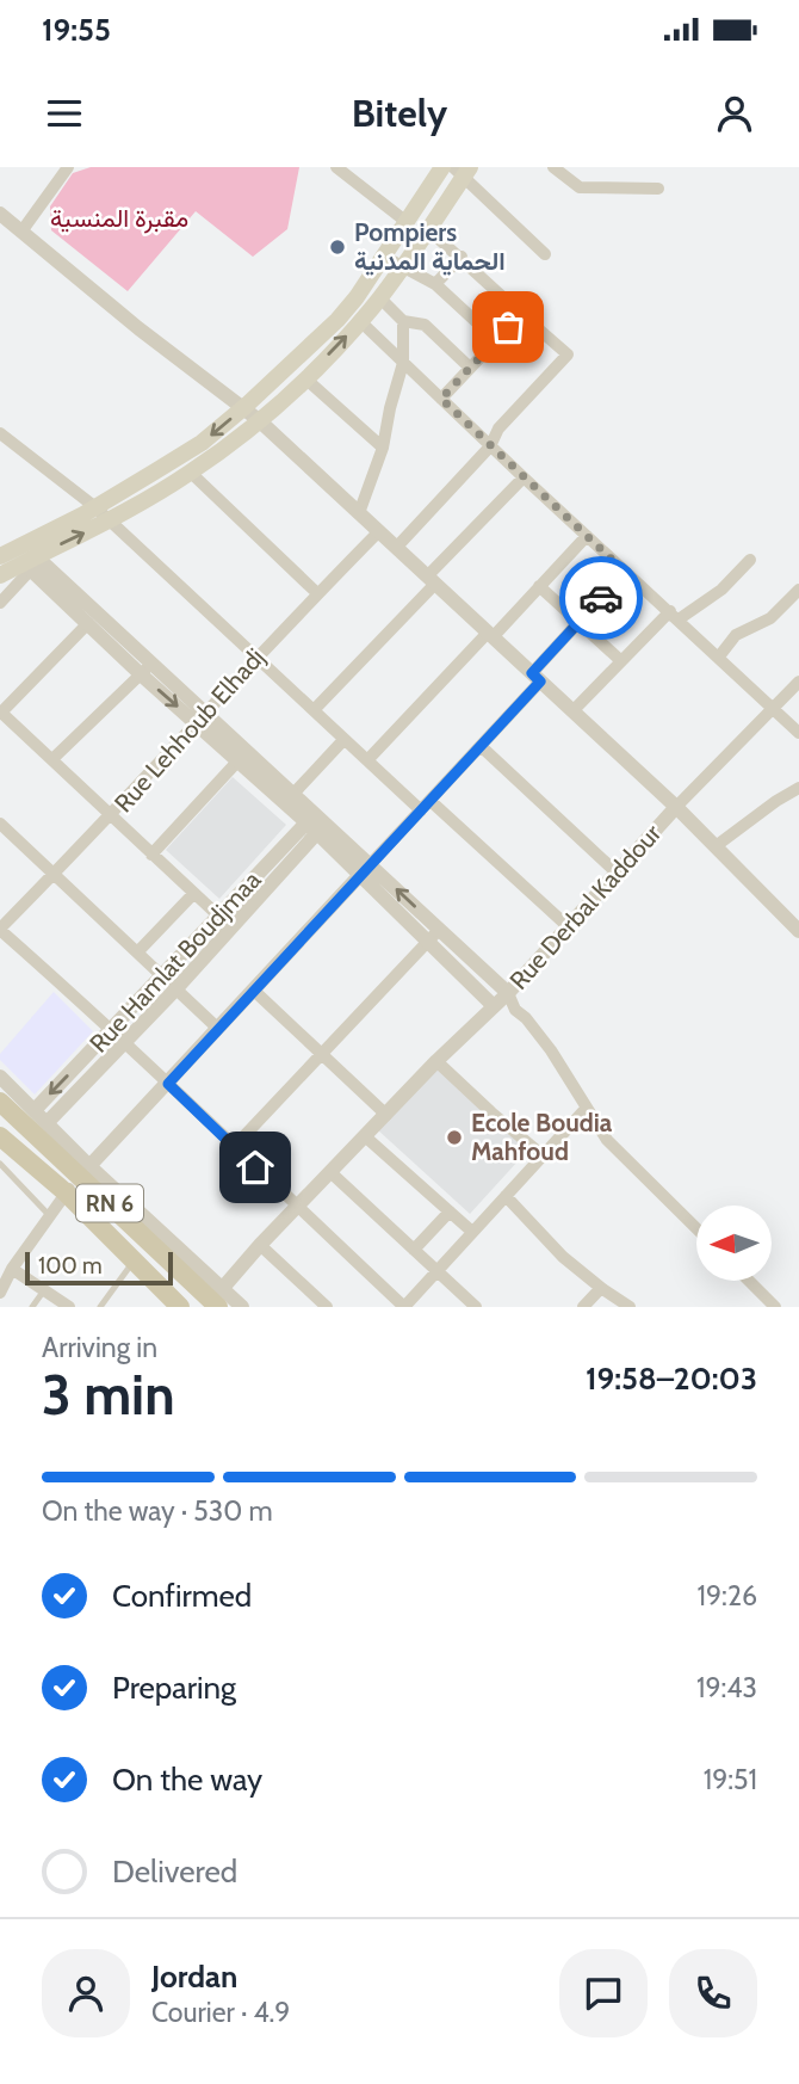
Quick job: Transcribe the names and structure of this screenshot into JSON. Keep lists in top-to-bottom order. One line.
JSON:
{"streets":{"main road":["RN 6"],"street":["Rue Lehhoub Elhadj","Rue Derbal Kaddour","Rue Hamlat Boudjmaa"]},"crossings":[["Rue Derbal Kaddour","RN 6"]],"parks":["مقبرة المنسية"],"places":["Pompiers الحماية المدنية","Ecole Boudia Mahfoud"],"scale_bar":"100 m","north":"left","page":{"status":"19:55","header":"Bitely","scale":"100 m","heading":["3 min","Arriving in","19:58–20:03"],"panel":["Jordan","Courier · 4.9"],"bar":"On the way · 530 m","list":[["Confirmed","19:26"],["Preparing","19:43"],["On the way","19:51"],"Delivered"]}}
